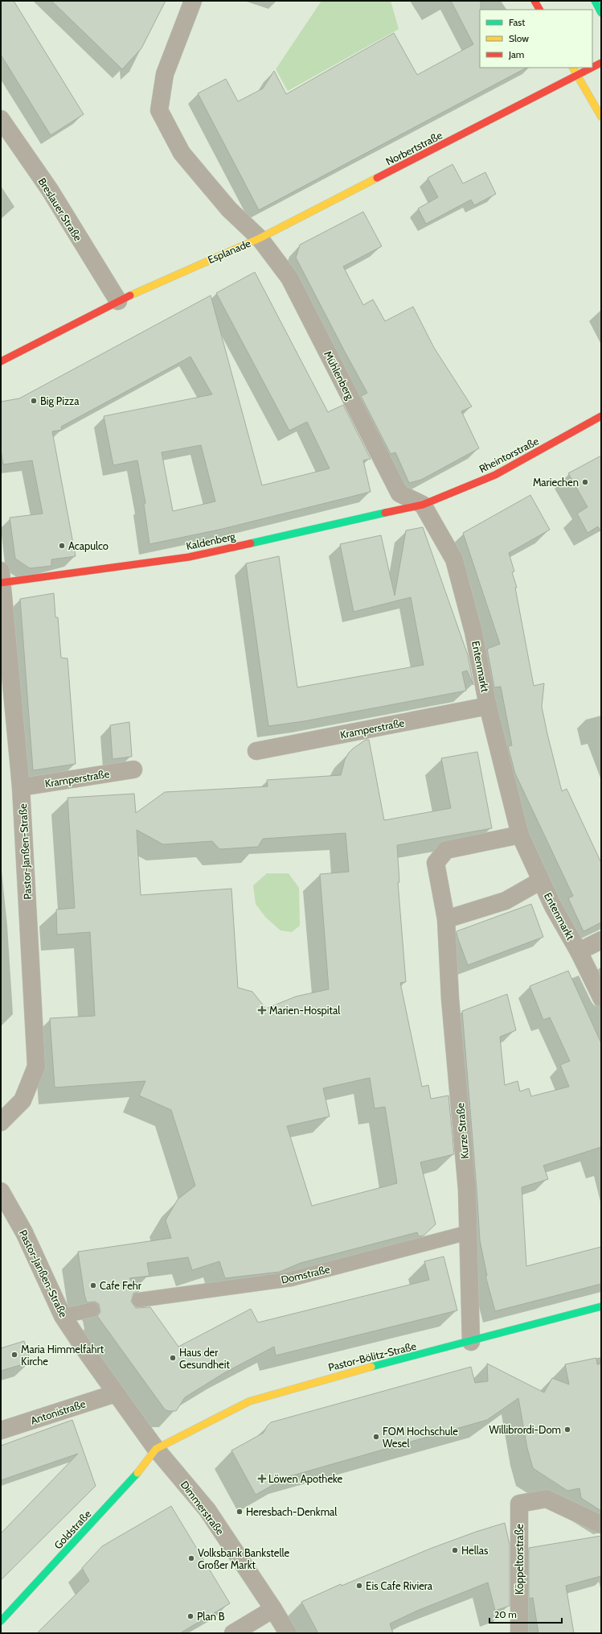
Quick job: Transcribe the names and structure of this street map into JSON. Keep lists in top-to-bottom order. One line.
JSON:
{"streets":{"street":["Norbertstraße","Breslauer Straße","Esplanade","Mühlenberg","Rheintorstraße","Kaldenberg","Entenmarkt","Kramperstraße","Pastor-Janßen-Straße","Kurze Straße","Pastor-Bölitz-Straße","Antonistraße","Dimmerstraße","Goldstraße","Köppeltorstraße"],"lane":["Domstraße"]},"crossings":[["Norbertstraße","Esplanade"],["Norbertstraße","Mühlenberg"],["Breslauer Straße","Esplanade"],["Esplanade","Mühlenberg"],["Mühlenberg","Rheintorstraße"],["Mühlenberg","Kaldenberg"],["Mühlenberg","Entenmarkt"],["Rheintorstraße","Kaldenberg"],["Rheintorstraße","Entenmarkt"],["Kaldenberg","Entenmarkt"],["Kaldenberg","Pastor-Janßen-Straße"],["Entenmarkt","Kramperstraße"],["Entenmarkt","Kurze Straße"],["Kramperstraße","Pastor-Janßen-Straße"],["Pastor-Janßen-Straße","Pastor-Bölitz-Straße"],["Pastor-Janßen-Straße","Antonistraße"],["Pastor-Janßen-Straße","Dimmerstraße"],["Pastor-Janßen-Straße","Goldstraße"],["Kurze Straße","Domstraße"],["Kurze Straße","Pastor-Bölitz-Straße"],["Pastor-Bölitz-Straße","Dimmerstraße"],["Pastor-Bölitz-Straße","Goldstraße"],["Dimmerstraße","Goldstraße"]],"places":{"other":["Big Pizza","Mariechen","Acapulco","Cafe Fehr","Maria Himmelfahrt Kirche","Haus der Gesundheit","Willibrordi-Dom","FOM Hochschule Wesel","Heresbach-Denkmal","Hellas","Volksbank Bankstelle Großer Markt","Eis Cafe Riviera","Plan B"],"health":["Marien-Hospital","Löwen Apotheke"]},"legend":["Fast","Slow","Jam"],"scale_bar":"20 m"}
